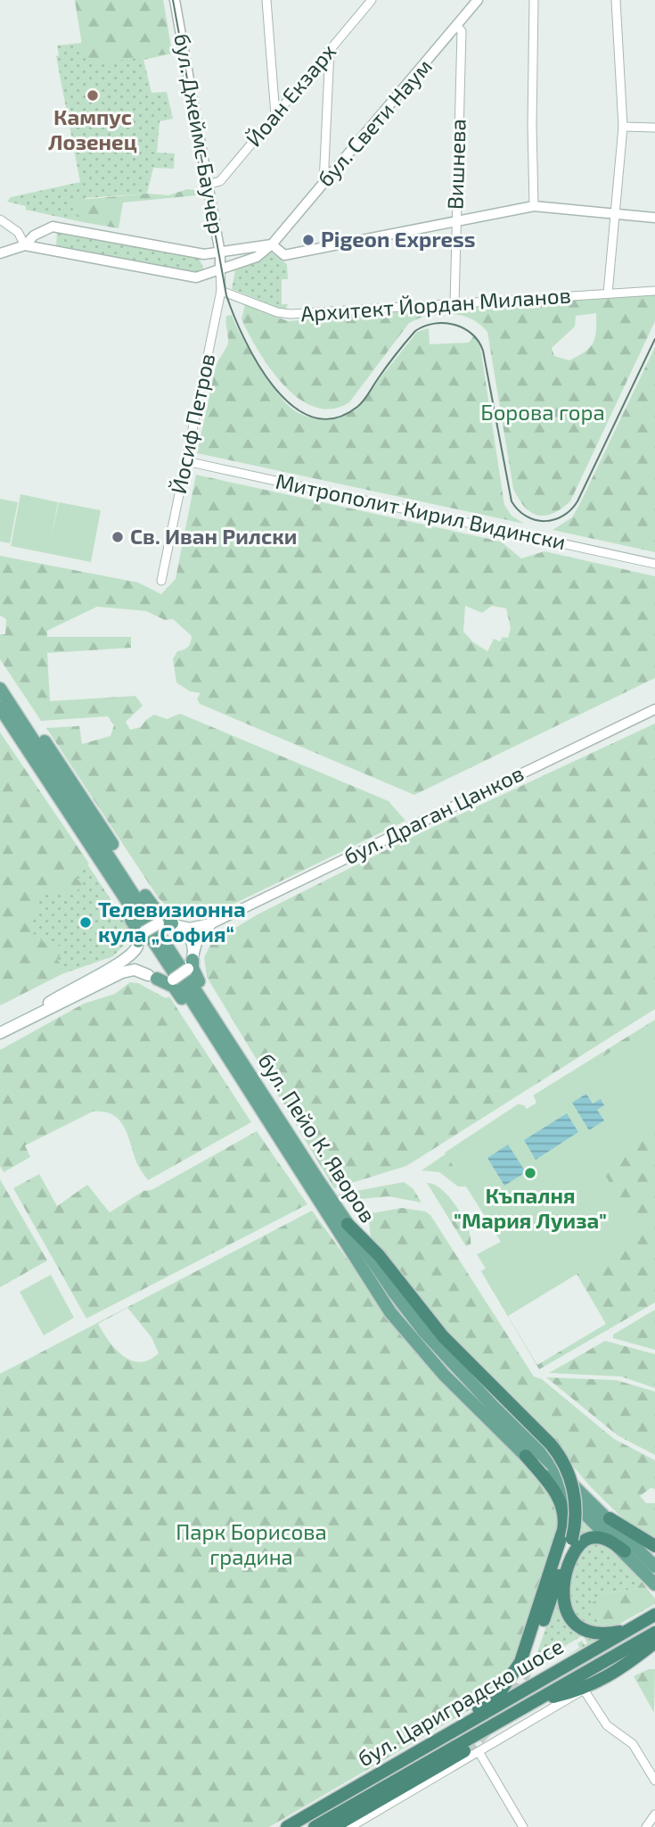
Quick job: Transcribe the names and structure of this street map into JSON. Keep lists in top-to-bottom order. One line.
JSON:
{"streets":{"highway":["бул. Цариградско шосе"],"main road":["бул. Пейо К. Яворов"],"street":["Йоан Екзарх","бул. Свети Наум","бул. Джеймс Баучер","Вишнева","Архитект Йордан Миланов","Йосиф Петров","Митрополит Кирил Видински","бул. Драган Цанков"]},"crossings":[["Йоан Екзарх","бул. Джеймс Баучер"],["бул. Свети Наум","бул. Джеймс Баучер"],["бул. Свети Наум","Вишнева"],["бул. Свети Наум","Йосиф Петров"],["бул. Джеймс Баучер","Йосиф Петров"],["Вишнева","Архитект Йордан Миланов"],["Архитект Йордан Миланов","Йосиф Петров"],["Йосиф Петров","Митрополит Кирил Видински"]],"parks":["Борова гора","Парк Борисова градина"],"places":["Кампус Лозенец","Pigeon Express","Св. Иван Рилски","Телевизионна кула „София“","Къпалня \"Мария Луиза\""]}
